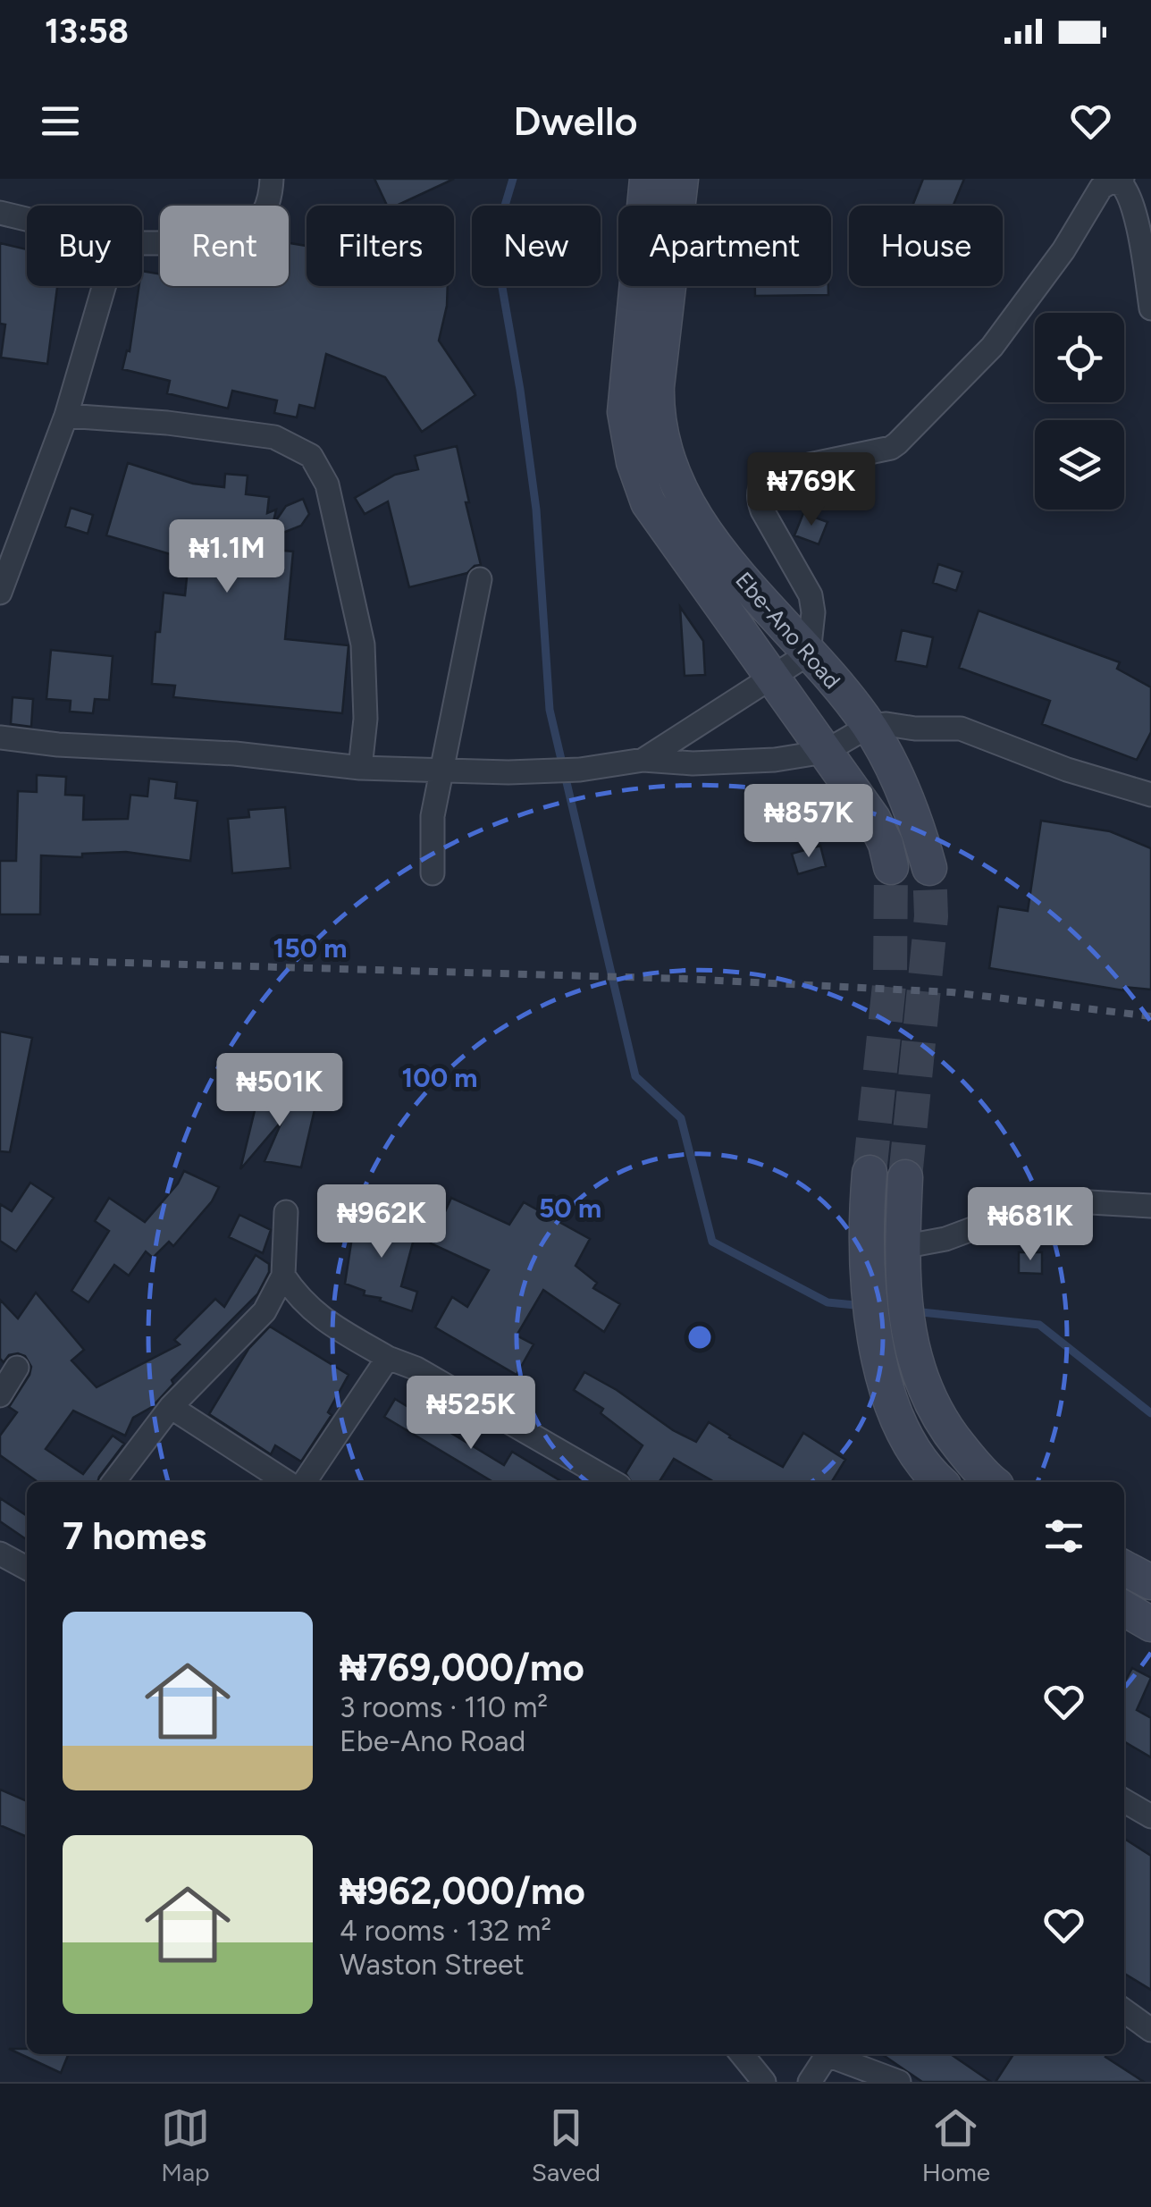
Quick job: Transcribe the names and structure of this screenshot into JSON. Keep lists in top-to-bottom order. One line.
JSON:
{"streets":{"main road":["Ebe-Ano Road"]},"page":{"status":"13:58","header":"Dwello","chip":["Buy","Rent","Filters","New","Apartment","House"],"price":["₦769K","₦1.1M","₦857K","₦501K","₦962K","₦681K","₦525K"],"heading":"7 homes","list":[{"name":"₦769,000/mo","note":"3 rooms · 110 m² · Ebe-Ano Road"},{"name":"₦962,000/mo","note":"4 rooms · 132 m² · Waston Street"}],"tabs":["Map","Saved","Home"]},"rings":["150 m","100 m","50 m"]}
